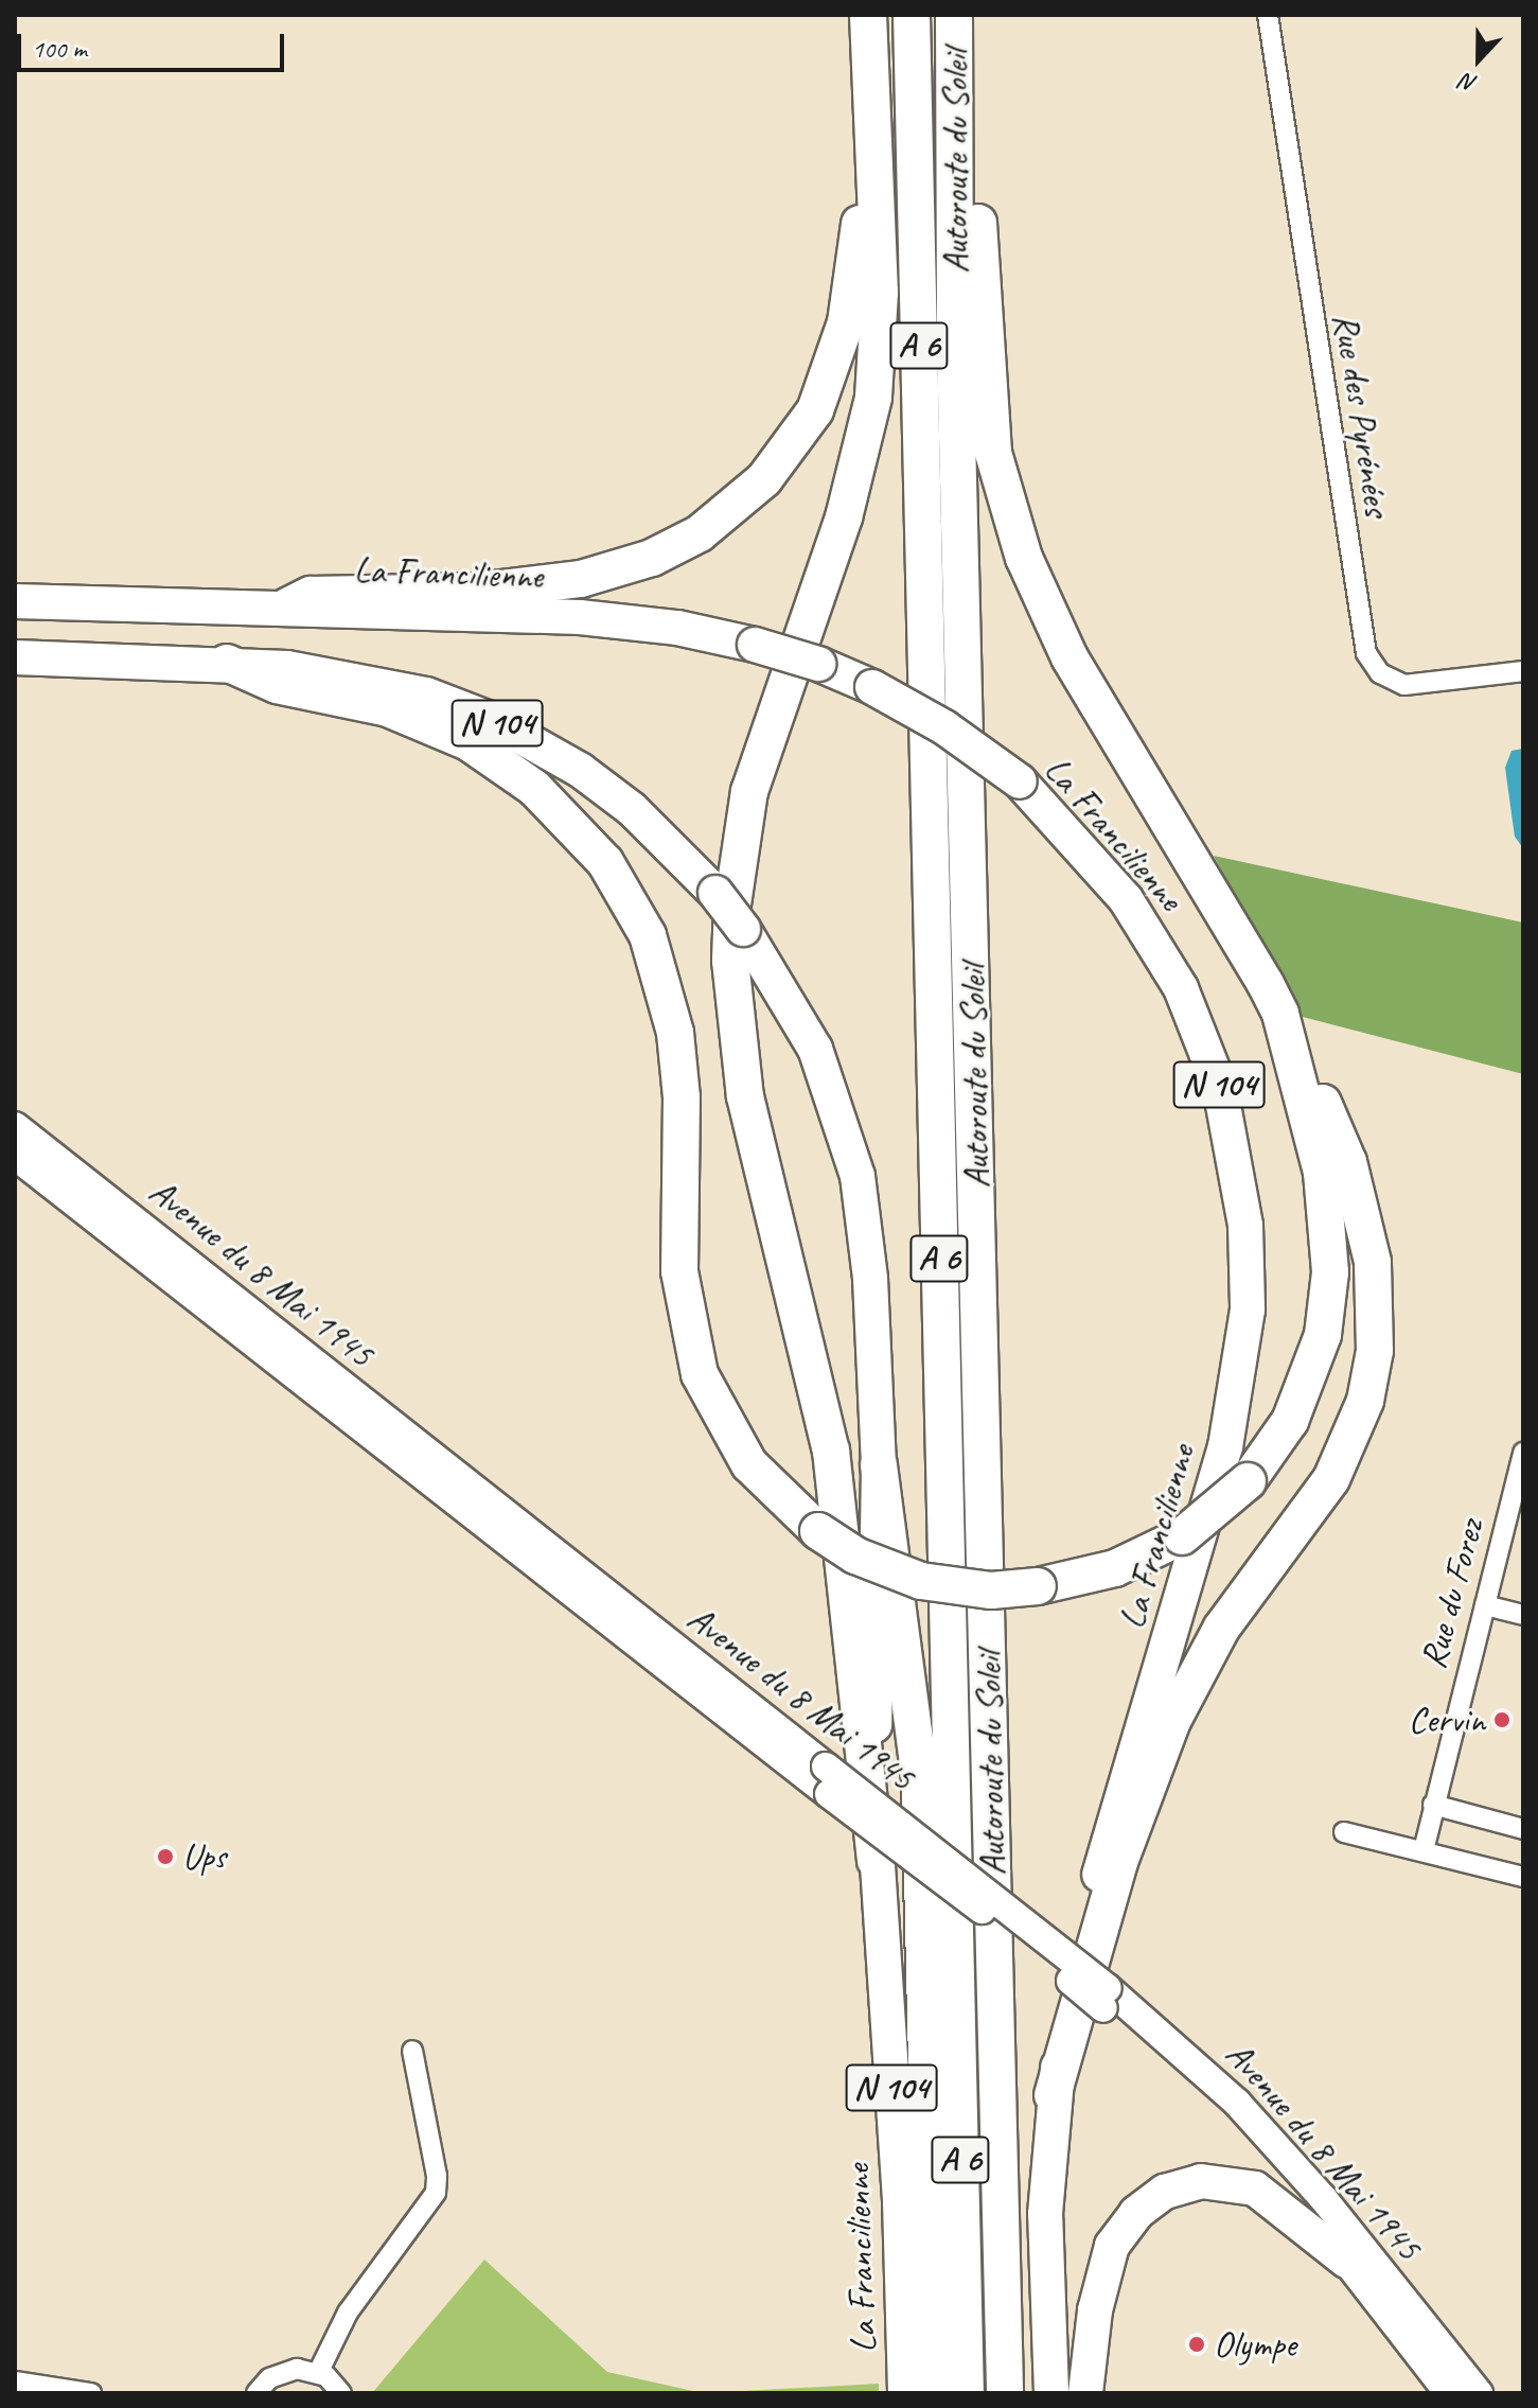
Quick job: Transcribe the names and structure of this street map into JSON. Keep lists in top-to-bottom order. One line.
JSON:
{"streets":{"highway":["Autoroute du Soleil","A 6","La Francilienne","N 104"],"main road":["Avenue du 8 Mai 1945"],"street":["Rue des Pyrénées","Rue du Forez"]},"places":["Cervin","Ups","Olympe"],"scale_bar":"100 m","north":"bottom"}
